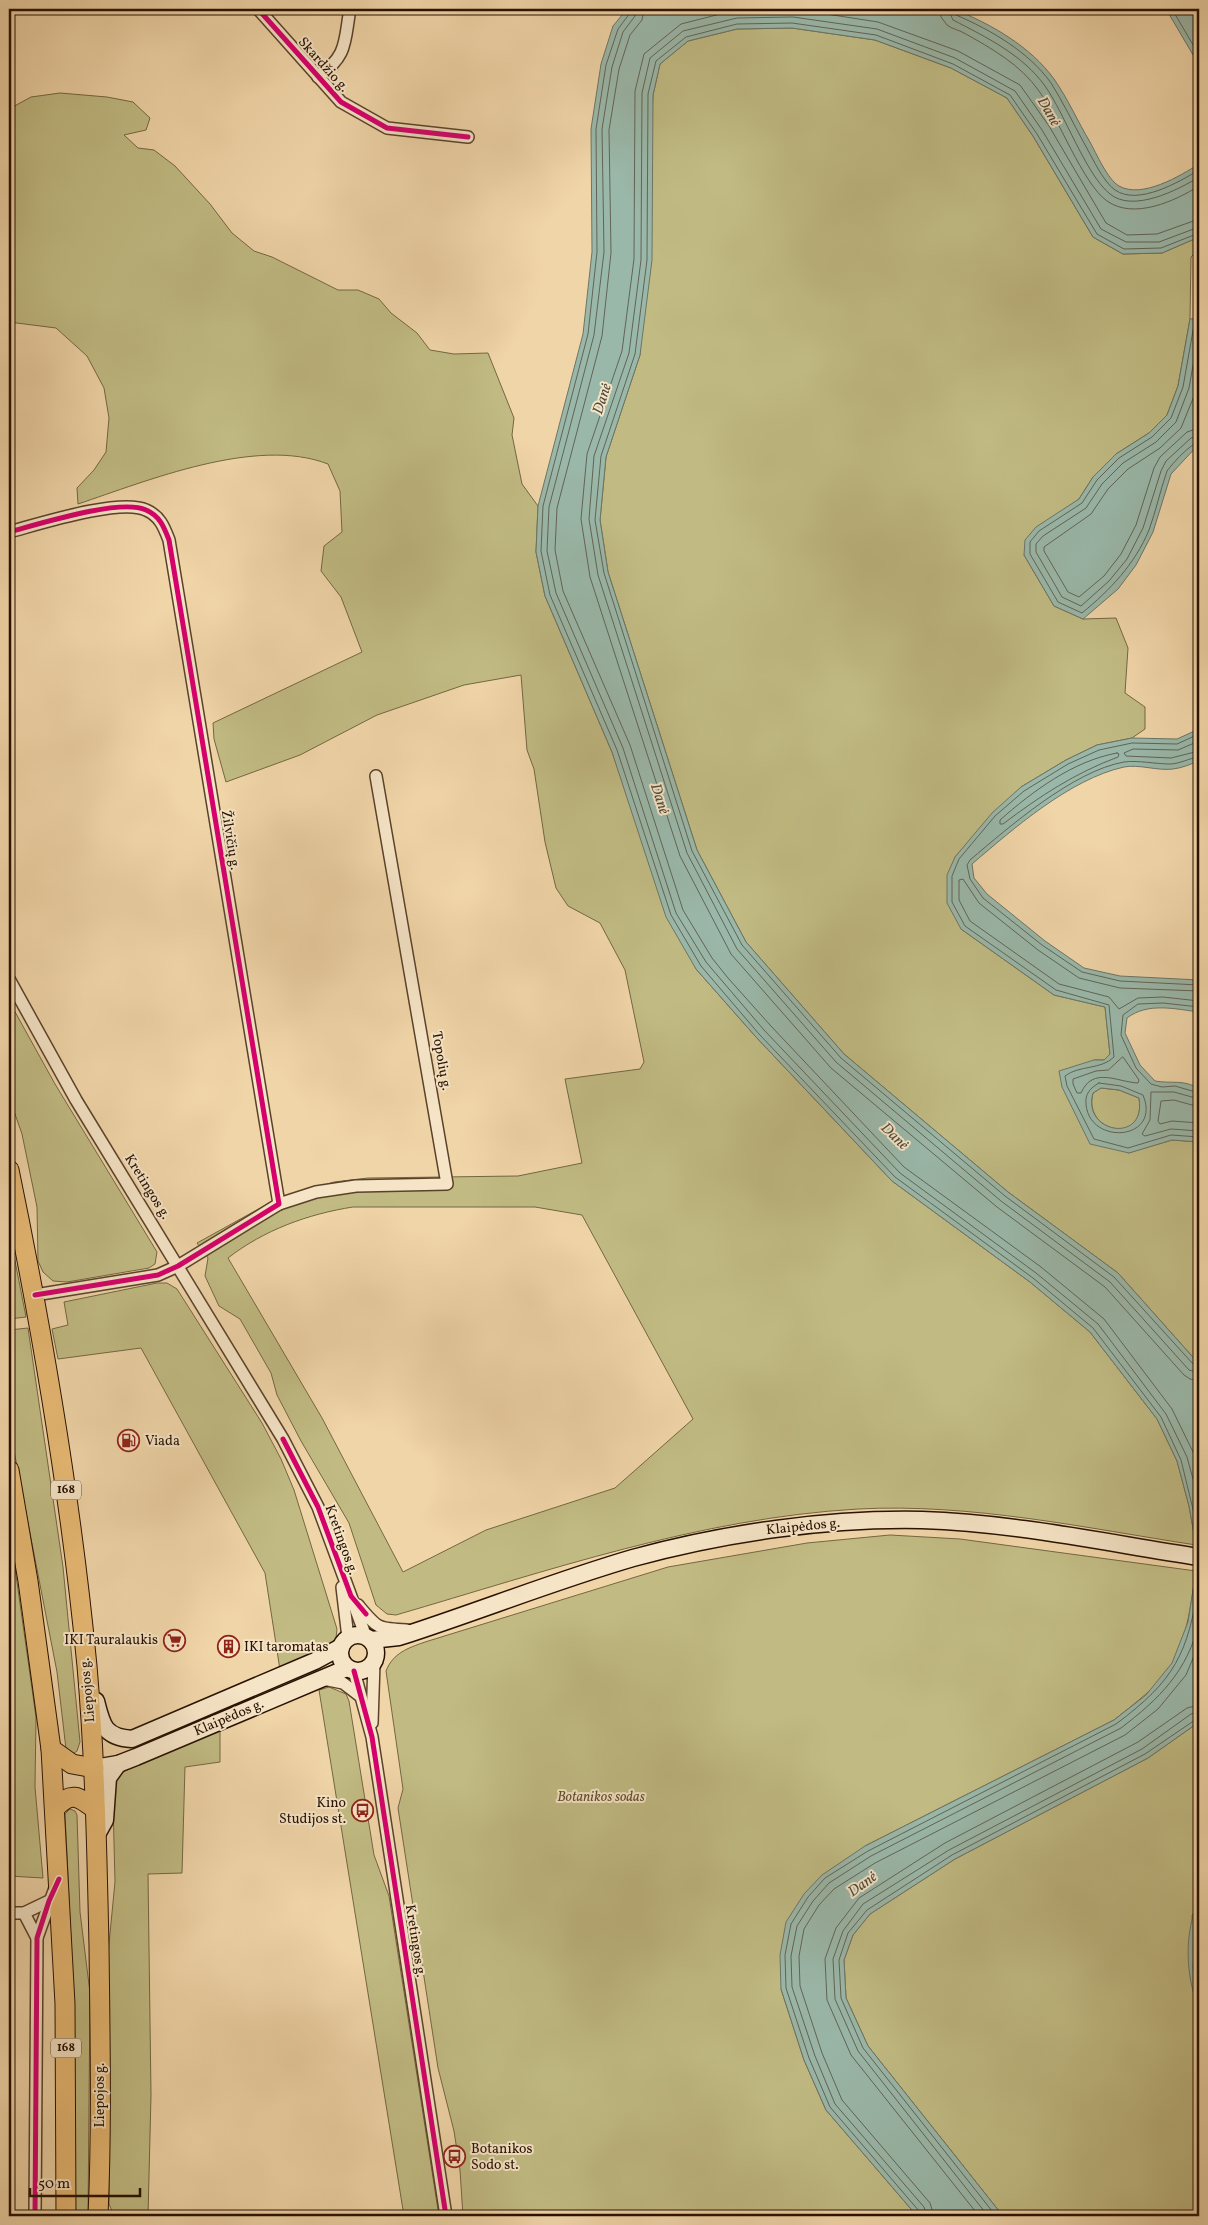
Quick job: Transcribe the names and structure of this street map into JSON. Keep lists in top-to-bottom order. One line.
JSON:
{"streets":{"main road":["168","Klaipėdos g.","Liepojos g."],"street":["Skardžio g.","Žilvičių g.","Topolių g.","Kretingos g."]},"crossings":[["Žilvičių g.","Topolių g."],["Kretingos g.","Klaipėdos g."],["Klaipėdos g.","Liepojos g."]],"water":["Danė"],"parks":["Botanikos sodas"],"places":{"fuel station":["Viada"],"supermarket":["IKI Tauralaukis"],"building":["IKI taromatas"],"bus stop":["Kino Studijos st.","Botanikos Sodo st."]},"scale_bar":"50 m"}
